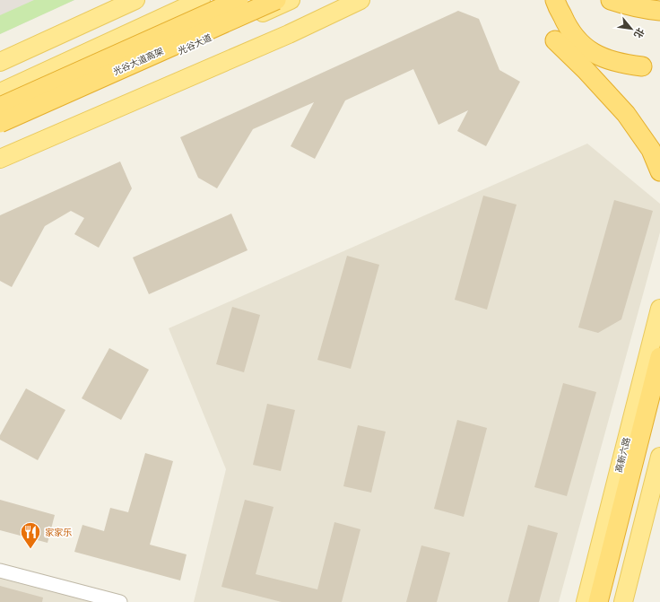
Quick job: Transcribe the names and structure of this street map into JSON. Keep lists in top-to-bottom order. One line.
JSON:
{"streets":{"highway":["光谷大道高架"],"main road":["光谷大道","高新六路"]},"places":{"restaurant":["家家乐"]},"north":"bottom right"}
